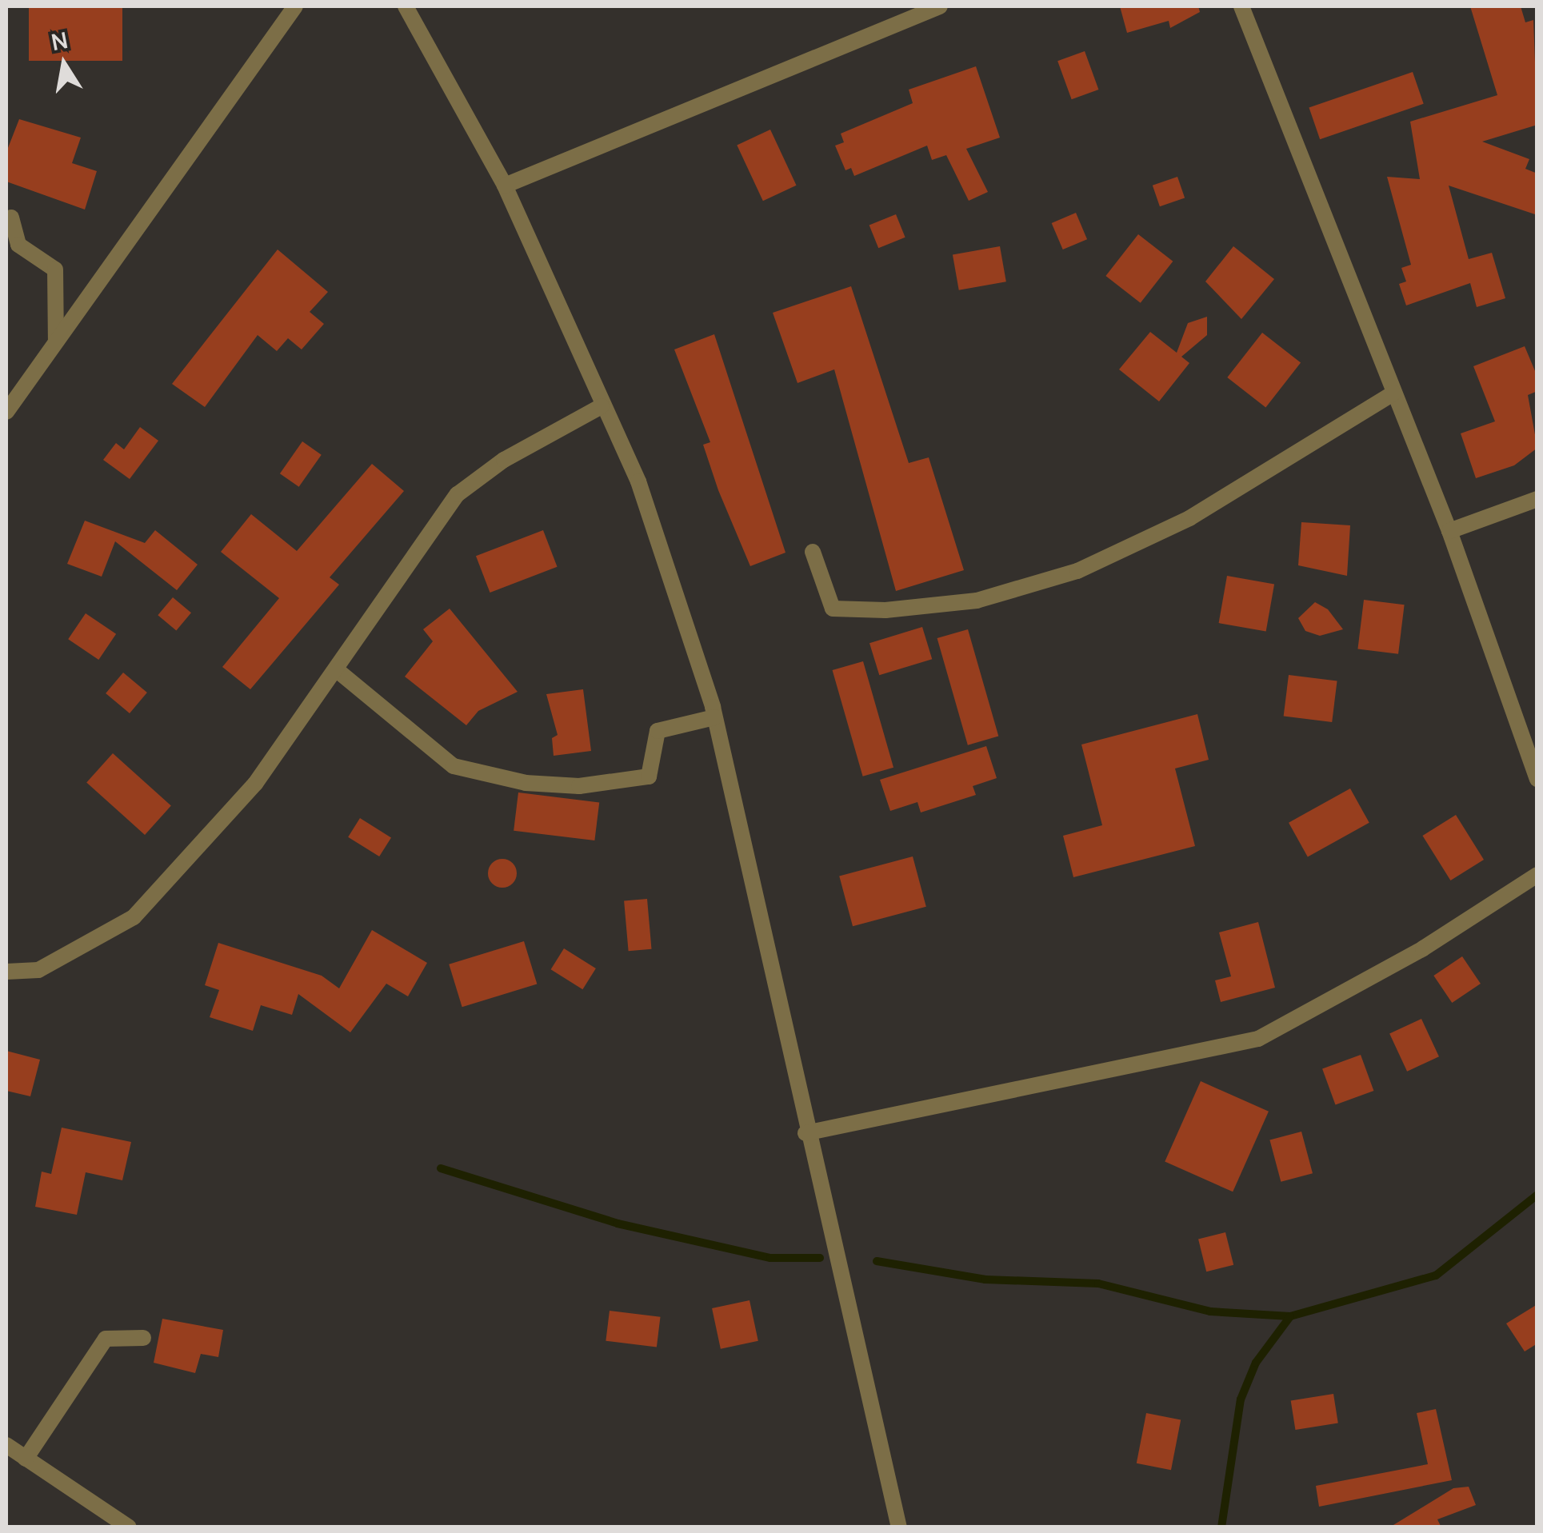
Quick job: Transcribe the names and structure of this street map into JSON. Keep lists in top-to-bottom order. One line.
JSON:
{"north":"top"}
